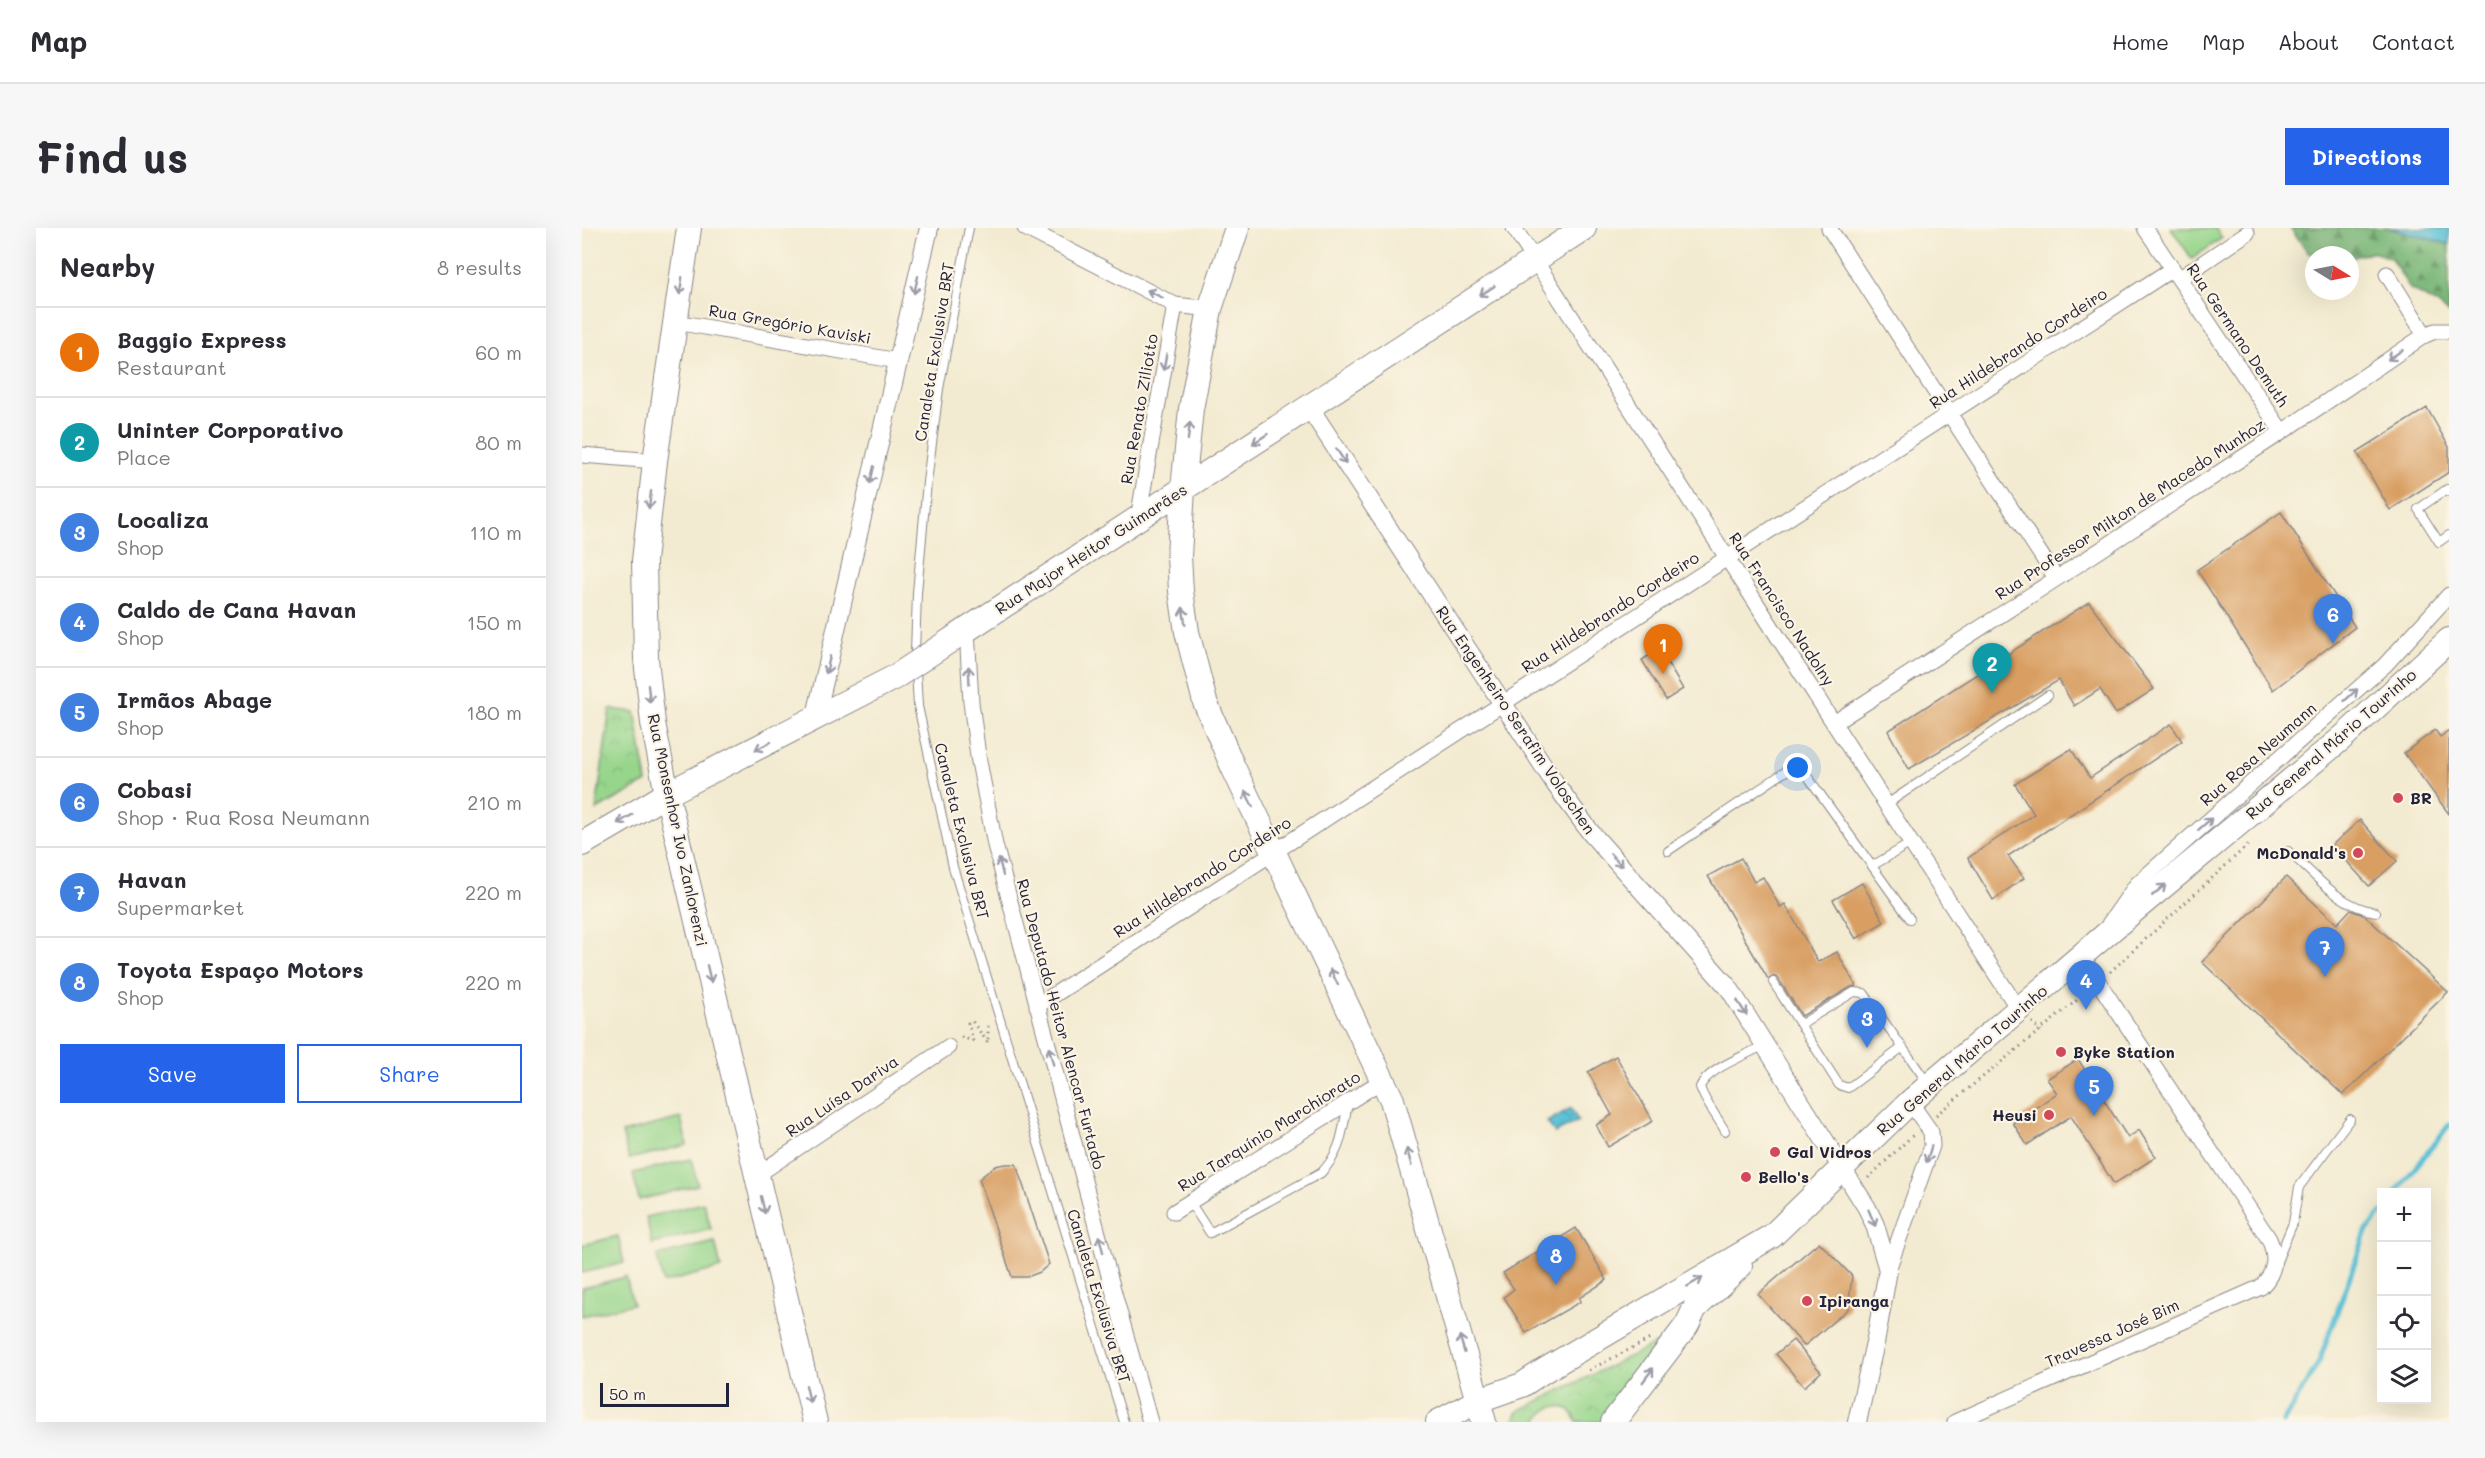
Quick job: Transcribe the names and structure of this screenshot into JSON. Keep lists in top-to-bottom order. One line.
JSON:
{"streets":{"main road":["Rua Major Heitor Guimarães","Rua General Mário Tourinho","Rua Monsenhor Ivo Zanlorenzi"],"street":["Rua Gregório Kaviski","Rua Germano Demuth","Rua Hildebrando Cordeiro","Rua Renato Ziliotto","Rua Professor Milton de Macedo Munhoz","Rua Francisco Nadolny","Rua Engenheiro Serafim Voloschen","Rua Rosa Neumann","Rua Deputado Heitor Alencar Furtado","Rua Luísa Dariva","Rua Tarquínio Marchiorato","Travessa José Bim"],"lane":["Canaleta Exclusiva BRT"]},"crossings":[["Rua Gregório Kaviski","Rua Monsenhor Ivo Zanlorenzi"],["Rua Germano Demuth","Rua Hildebrando Cordeiro"],["Rua Germano Demuth","Rua Professor Milton de Macedo Munhoz"],["Rua Hildebrando Cordeiro","Rua Francisco Nadolny"],["Rua Hildebrando Cordeiro","Rua Engenheiro Serafim Voloschen"],["Rua Hildebrando Cordeiro","Rua Deputado Heitor Alencar Furtado"],["Rua Renato Ziliotto","Rua Major Heitor Guimarães"],["Rua Professor Milton de Macedo Munhoz","Rua Francisco Nadolny"],["Rua Major Heitor Guimarães","Rua Francisco Nadolny"],["Rua Major Heitor Guimarães","Rua Engenheiro Serafim Voloschen"],["Rua Major Heitor Guimarães","Rua Monsenhor Ivo Zanlorenzi"],["Rua Major Heitor Guimarães","Rua Deputado Heitor Alencar Furtado"],["Rua Francisco Nadolny","Rua General Mário Tourinho"],["Rua Engenheiro Serafim Voloschen","Rua General Mário Tourinho"],["Rua General Mário Tourinho","Rua Rosa Neumann"],["Rua Monsenhor Ivo Zanlorenzi","Rua Luísa Dariva"]],"one_way":["Rua Renato Ziliotto","Rua Major Heitor Guimarães","Rua Engenheiro Serafim Voloschen","Rua Rosa Neumann","Rua Monsenhor Ivo Zanlorenzi","Rua Deputado Heitor Alencar Furtado"],"places":["BR","McDonald's","Byke Station","Heusi","Gal Vidros","Bello's","Ipiranga"],"scale_bar":"50 m","north":"right","page":{"header":"Map","nav":["Home","Map","About","Contact"],"buttons":["Directions",["Save","Share"]],"title":"Find us","heading":["Nearby","8 results"],"list":[{"mark":"1","name":"Baggio Express","note":"Restaurant","value":"60 m"},{"mark":"2","name":"Uninter Corporativo","note":"Place","value":"80 m"},{"mark":"3","name":"Localiza","note":"Shop","value":"110 m"},{"mark":"4","name":"Caldo de Cana Havan","note":"Shop","value":"150 m"},{"mark":"5","name":"Irmãos Abage","note":"Shop","value":"180 m"},{"mark":"6","name":"Cobasi","note":"Shop · Rua Rosa Neumann","value":"210 m"},{"mark":"7","name":"Havan","note":"Supermarket","value":"220 m"},{"mark":"8","name":"Toyota Espaço Motors","note":"Shop","value":"220 m"}],"pins":["6","1","2","7","4","3","5","8"],"map_buttons":["+","−"],"scale":"50 m"}}
